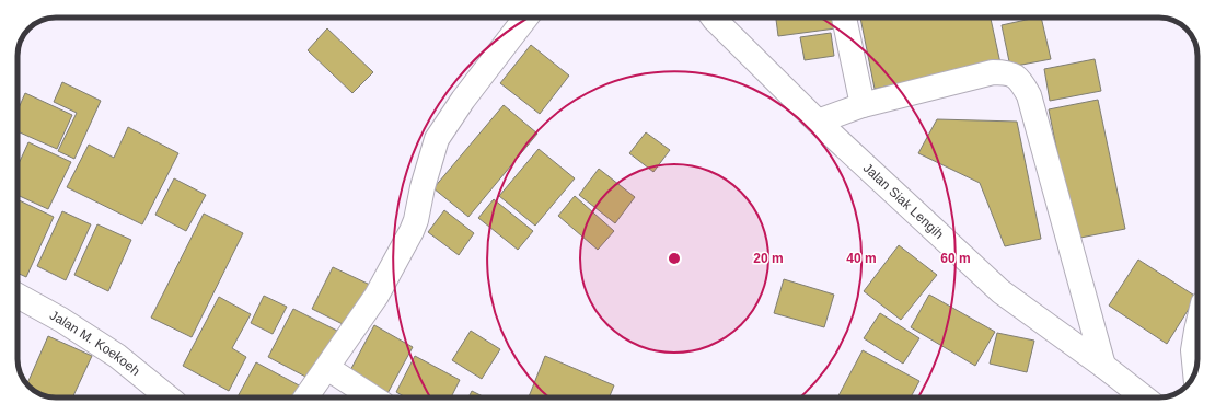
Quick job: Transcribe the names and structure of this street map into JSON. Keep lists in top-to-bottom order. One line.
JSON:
{"streets":{"street":["Jalan Siak Lengih","Jalan M. Koekoeh"]},"rings":["20 m","40 m","60 m"]}
